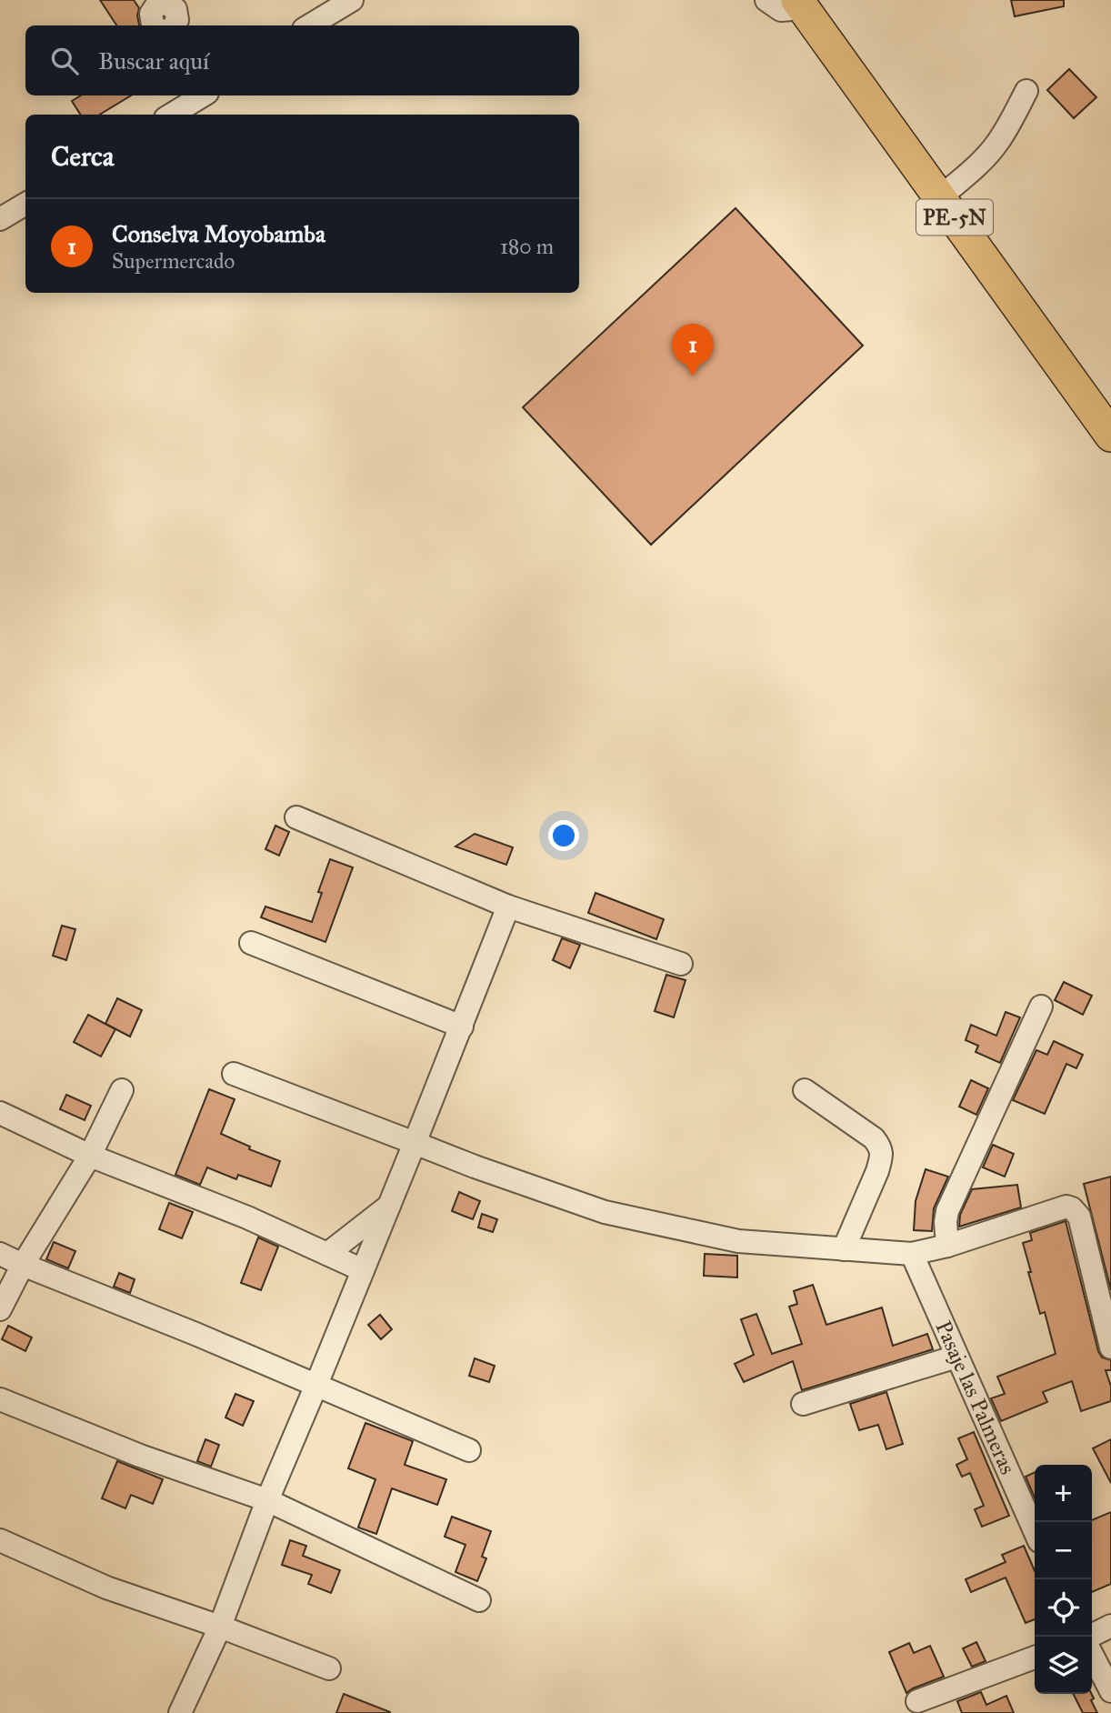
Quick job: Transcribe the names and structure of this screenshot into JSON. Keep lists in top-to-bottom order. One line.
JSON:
{"streets":{"highway":["PE-5N"],"street":["Pasaje las Palmeras"]},"page":{"search":"Buscar aquí","heading":"Cerca","list":[{"mark":"1","name":"Conselva Moyobamba","note":"Supermercado","value":"180 m"}],"pins":"1","map_buttons":["+","−"]}}
